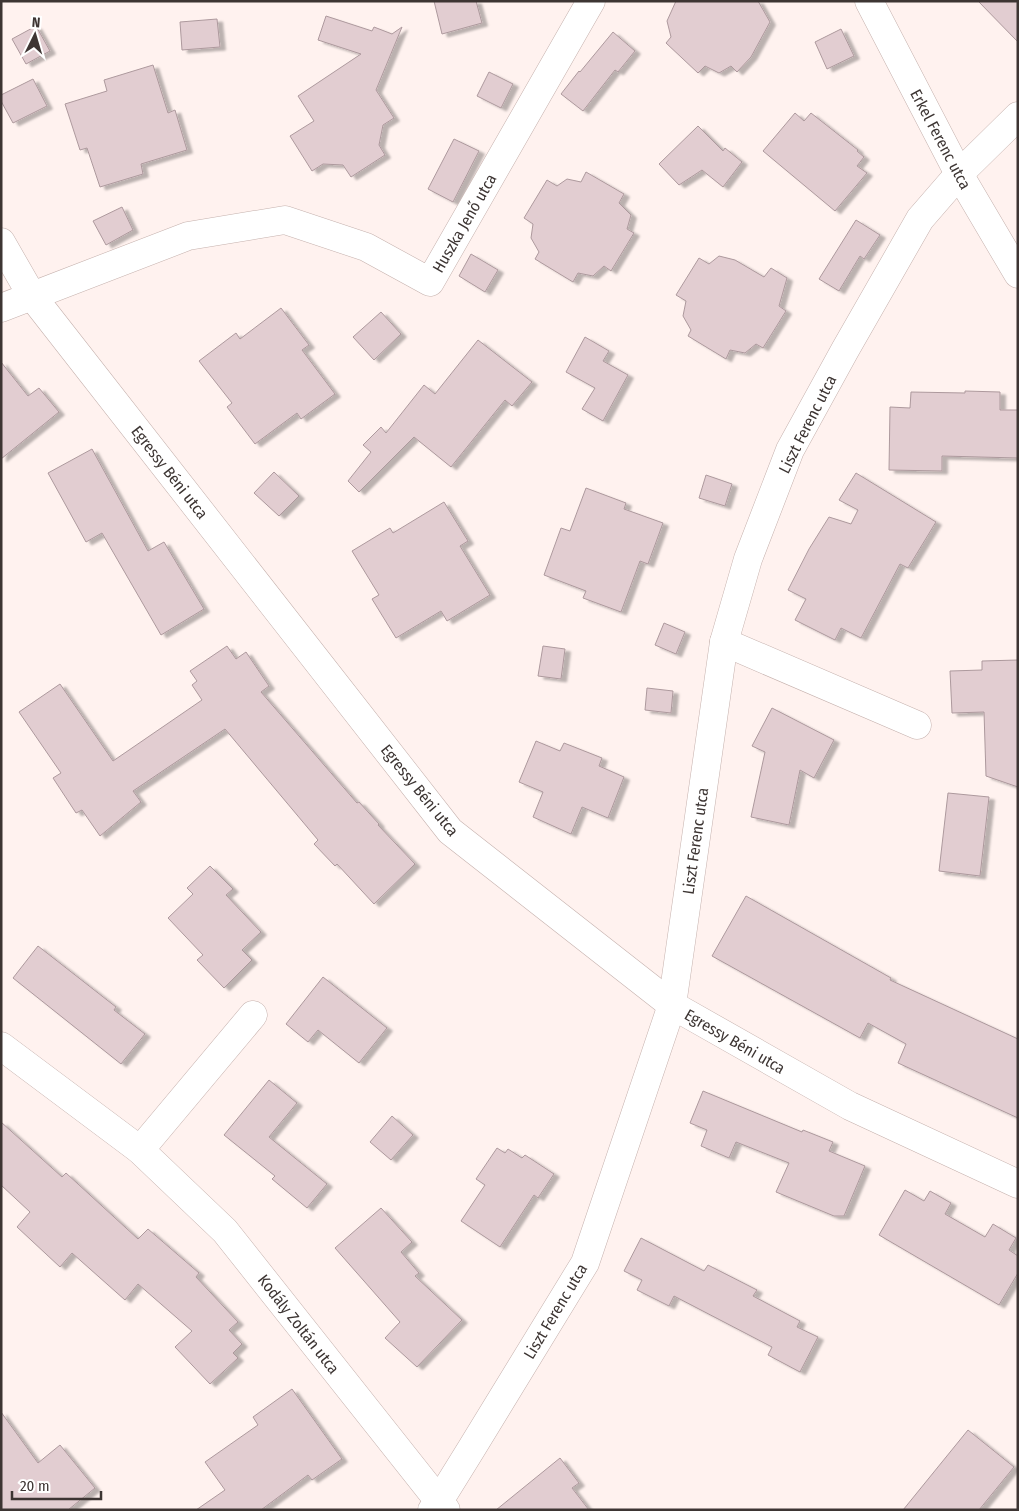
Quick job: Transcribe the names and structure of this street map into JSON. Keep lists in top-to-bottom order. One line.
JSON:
{"streets":{"street":["Erkel Ferenc utca","Huszka Jenő utca","Liszt Ferenc utca","Egressy Béni utca","Kodály Zoltán utca"]},"crossings":[["Erkel Ferenc utca","Liszt Ferenc utca"],["Huszka Jenő utca","Egressy Béni utca"],["Liszt Ferenc utca","Egressy Béni utca"],["Liszt Ferenc utca","Kodály Zoltán utca"]],"scale_bar":"20 m","north":"top"}
